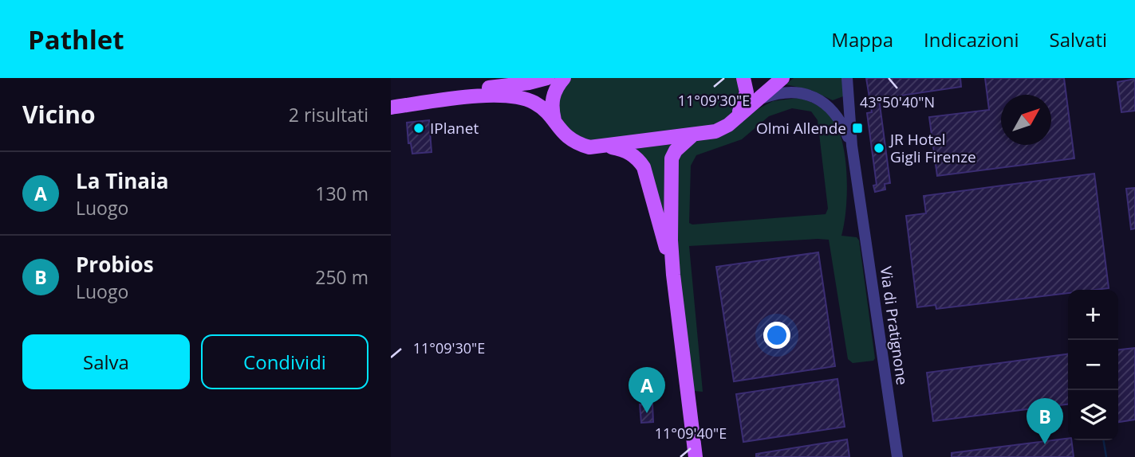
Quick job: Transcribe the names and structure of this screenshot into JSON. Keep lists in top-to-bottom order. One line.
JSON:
{"streets":{"street":["Via di Pratignone"]},"places":{"other":["IPlanet","JR Hotel Gigli Firenze"],"transit":["Olmi Allende"]},"north":"top right","page":{"header":"Pathlet","nav":["Mappa","Indicazioni","Salvati"],"heading":["Vicino","2 risultati"],"list":[{"mark":"A","name":"La Tinaia","note":"Luogo","value":"130 m"},{"mark":"B","name":"Probios","note":"Luogo","value":"250 m"}],"map_buttons":["+","−"],"buttons":["Salva","Condividi"],"pins":["A","B"]},"coordinates":["11°09'30\"E","43°50'40\"N","11°09'40\"E"]}
